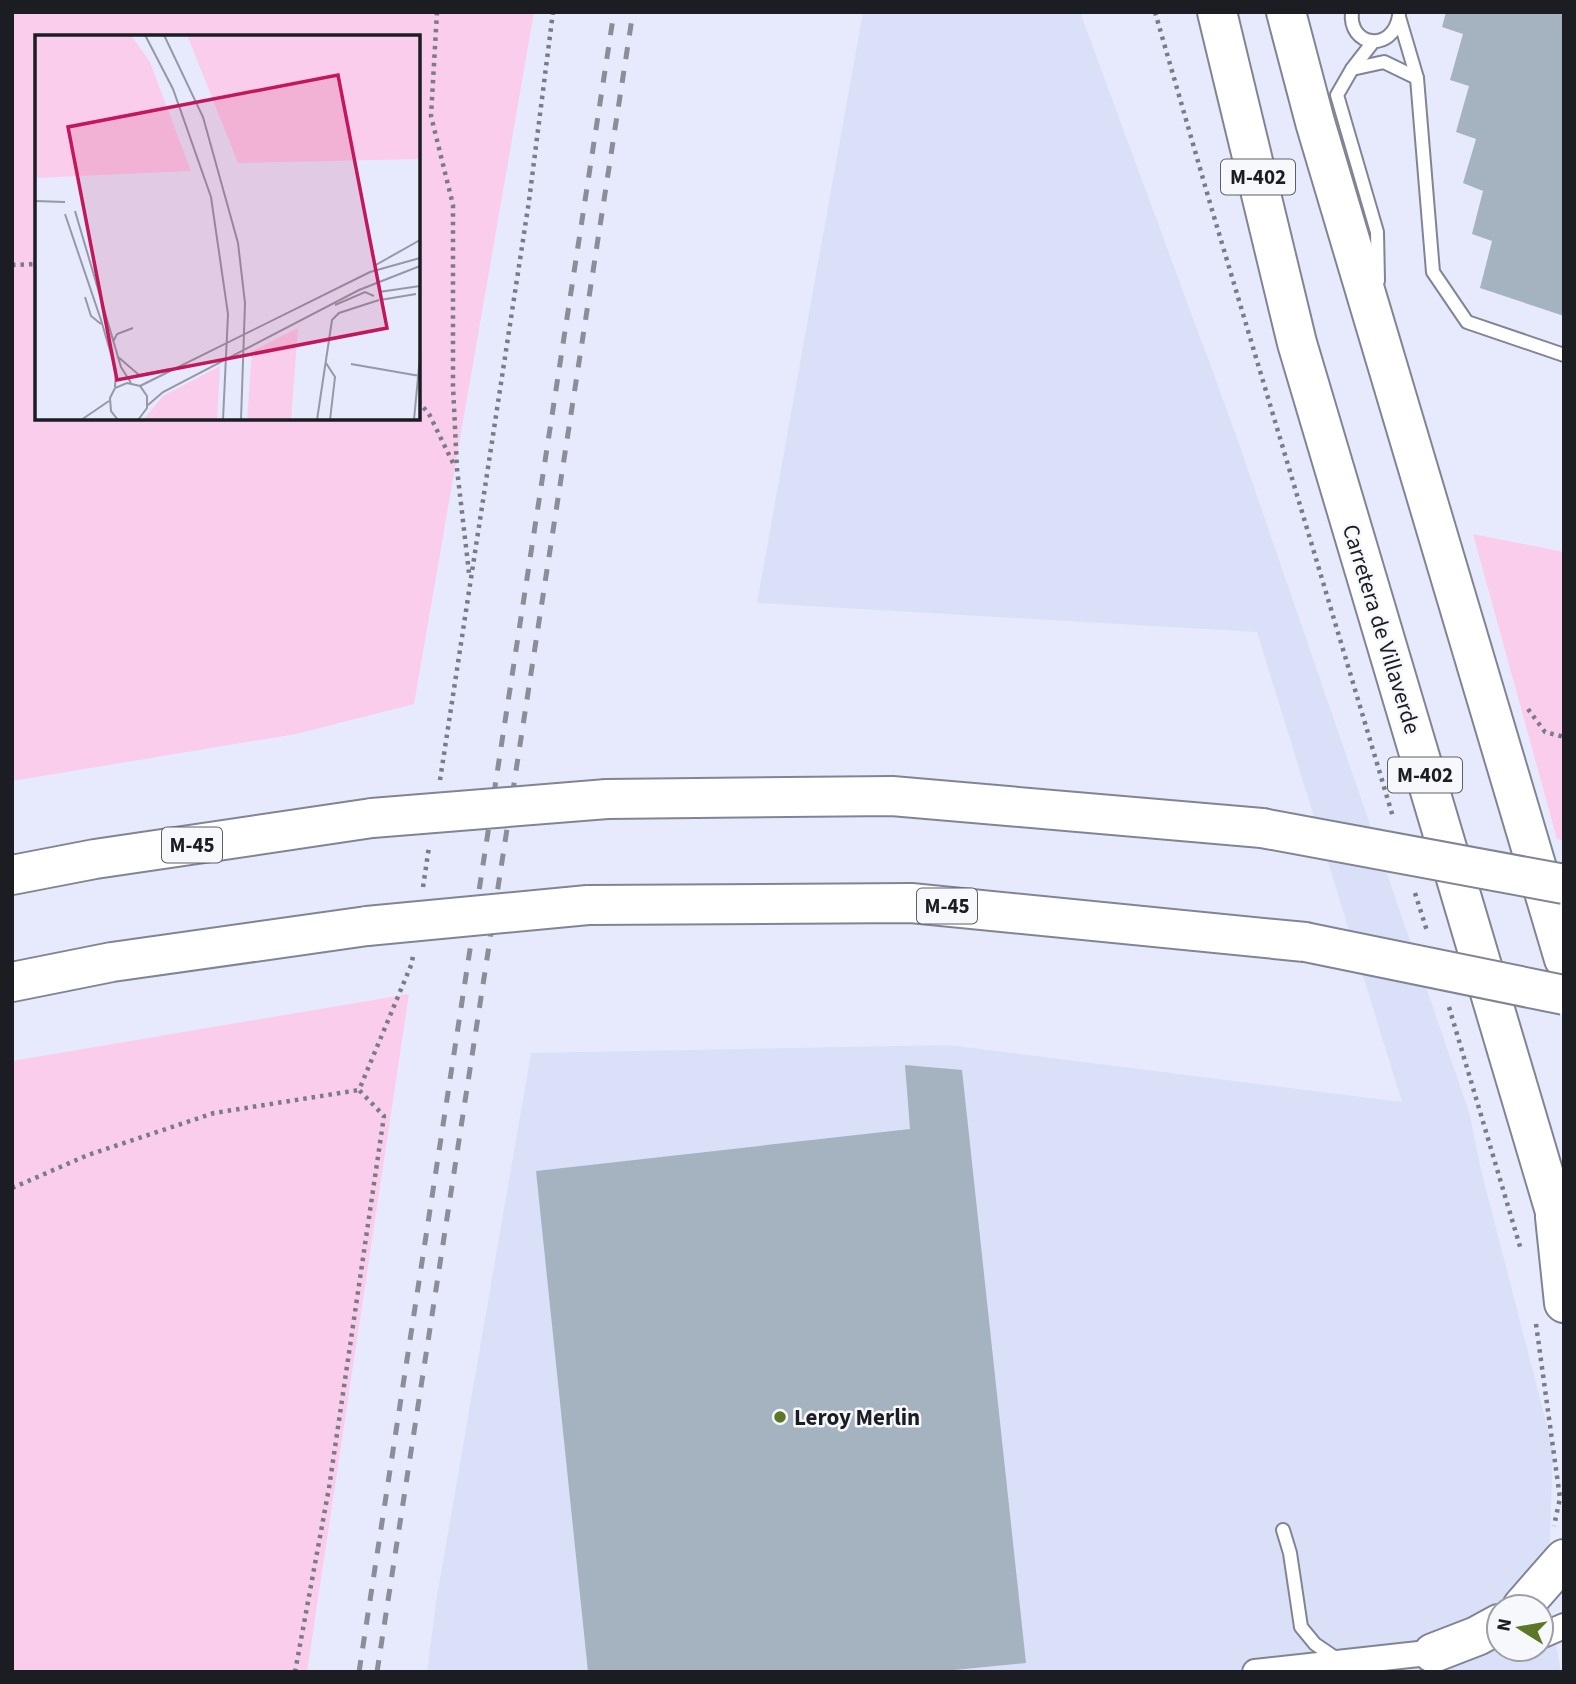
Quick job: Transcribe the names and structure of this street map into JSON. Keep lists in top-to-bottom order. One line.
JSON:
{"streets":{"highway":["M-402","Carretera de Villaverde","M-45"]},"places":["Leroy Merlin"],"north":"left"}
